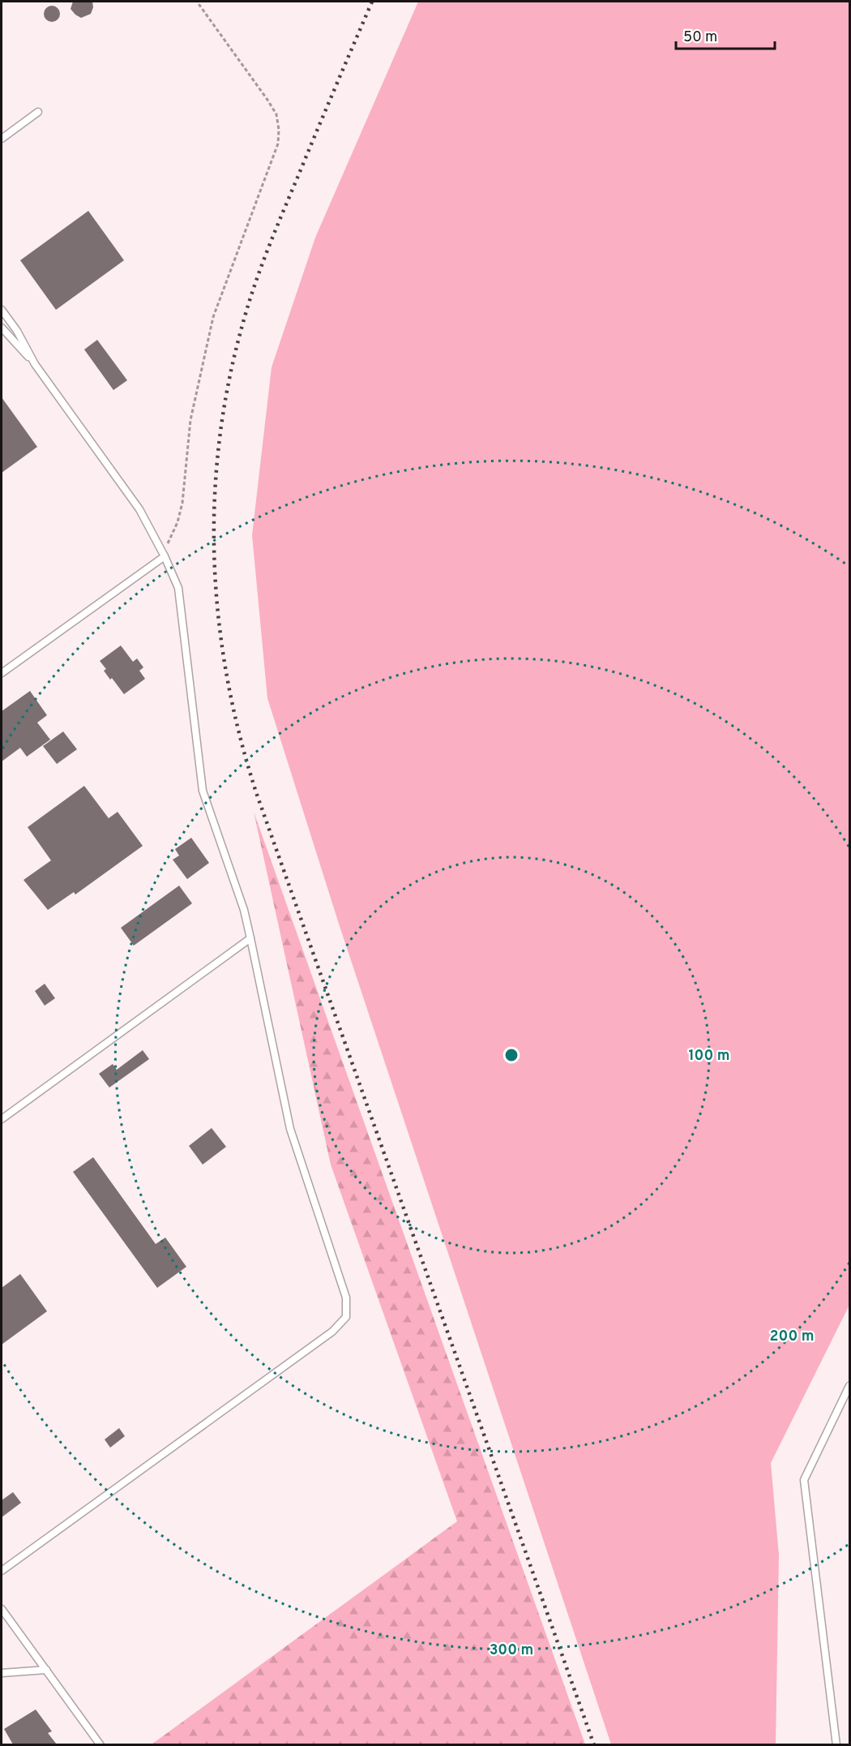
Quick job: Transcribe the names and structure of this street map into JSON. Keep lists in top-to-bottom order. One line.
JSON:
{"scale_bar":"50 m","rings":["100 m","200 m","300 m"]}
